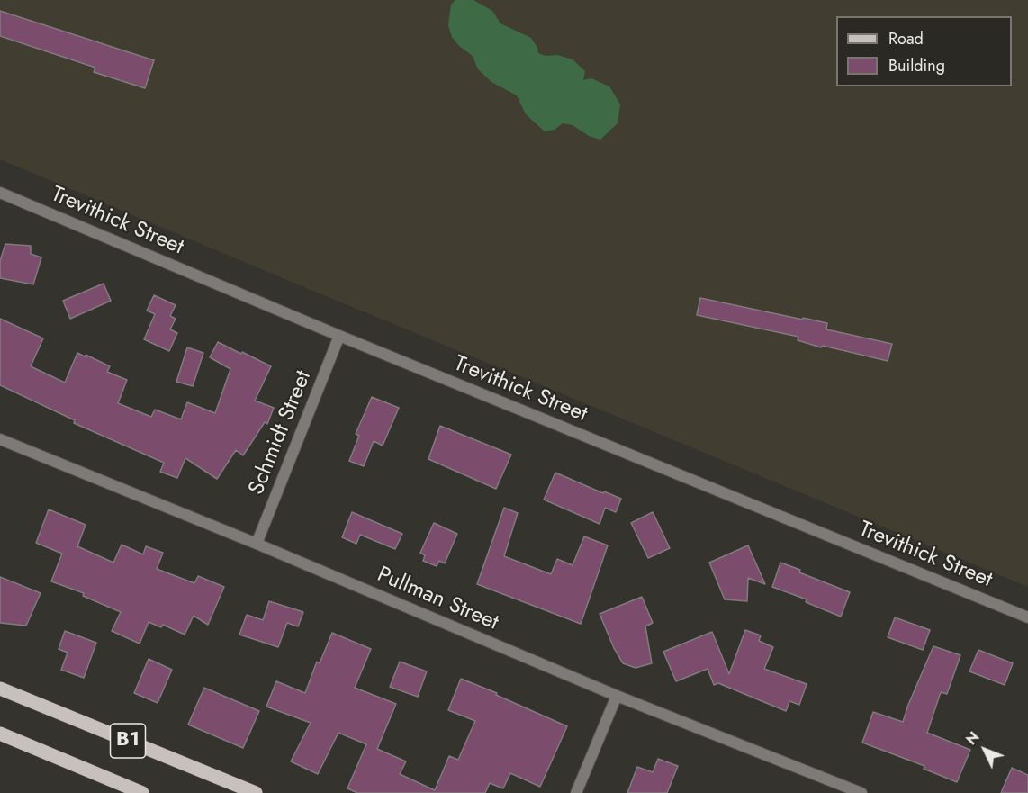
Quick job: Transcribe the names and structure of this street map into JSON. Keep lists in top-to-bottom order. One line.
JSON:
{"streets":{"main road":["B1"],"street":["Trevithick Street","Schmidt Street","Pullman Street"]},"crossings":[["Trevithick Street","Schmidt Street"],["Schmidt Street","Pullman Street"]],"legend":["Road","Building"],"north":"top left"}
